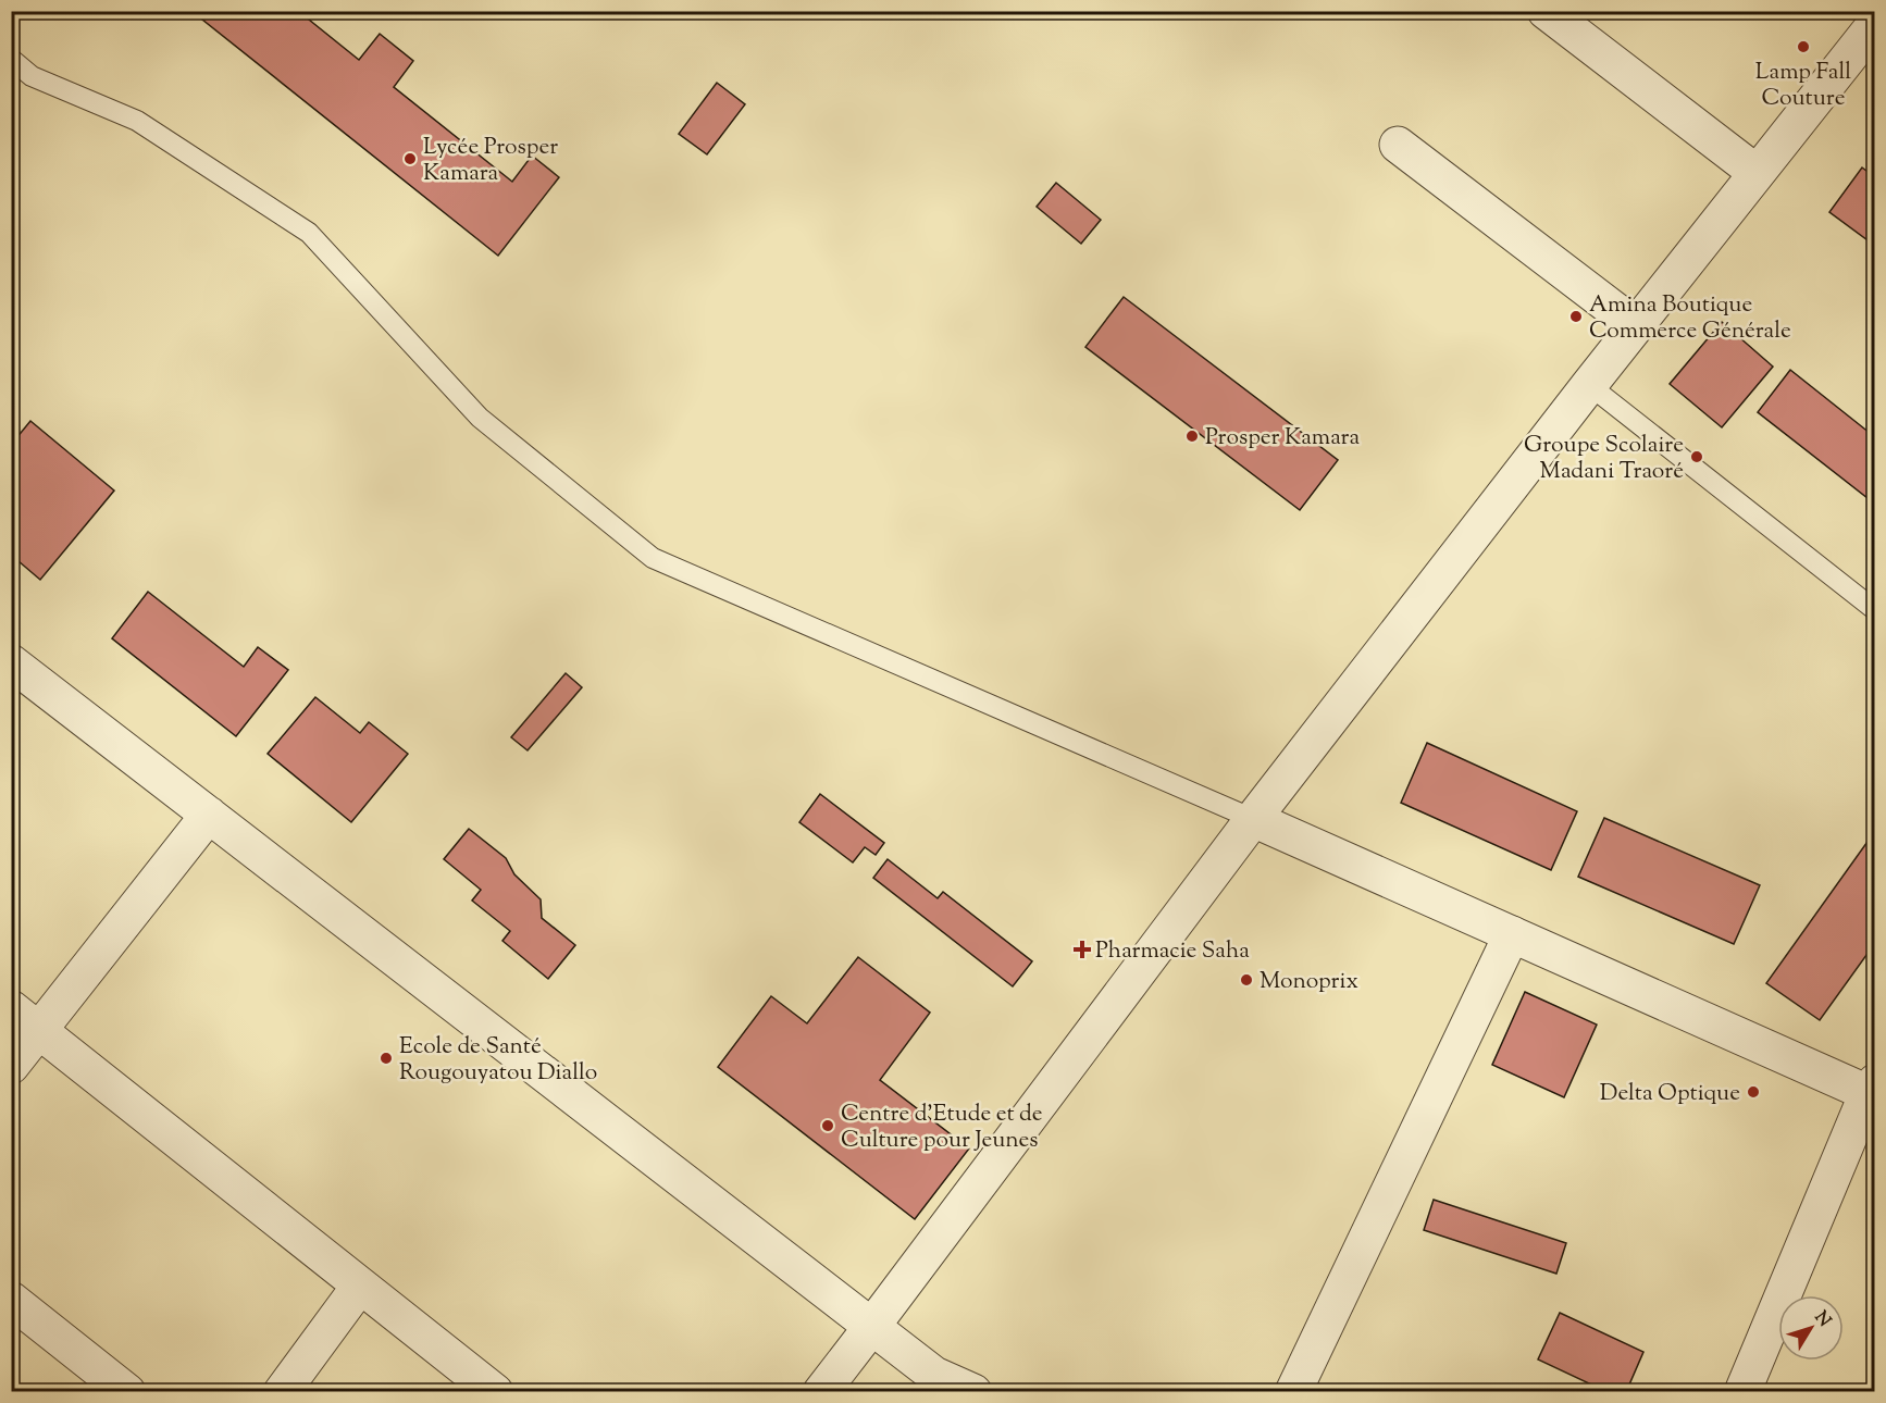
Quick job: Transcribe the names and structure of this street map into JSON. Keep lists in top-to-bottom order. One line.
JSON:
{"places":{"other":["Lamp Fall Couture","Lycée Prosper Kamara","Amina Boutique Commerce Générale","Prosper Kamara","Groupe Scolaire Madani Traoré","Monoprix","Ecole de Santé Rougouyatou Diallo","Delta Optique","Centre d'Etude et de Culture pour Jeunes"],"health":["Pharmacie Saha"]},"north":"top right"}
